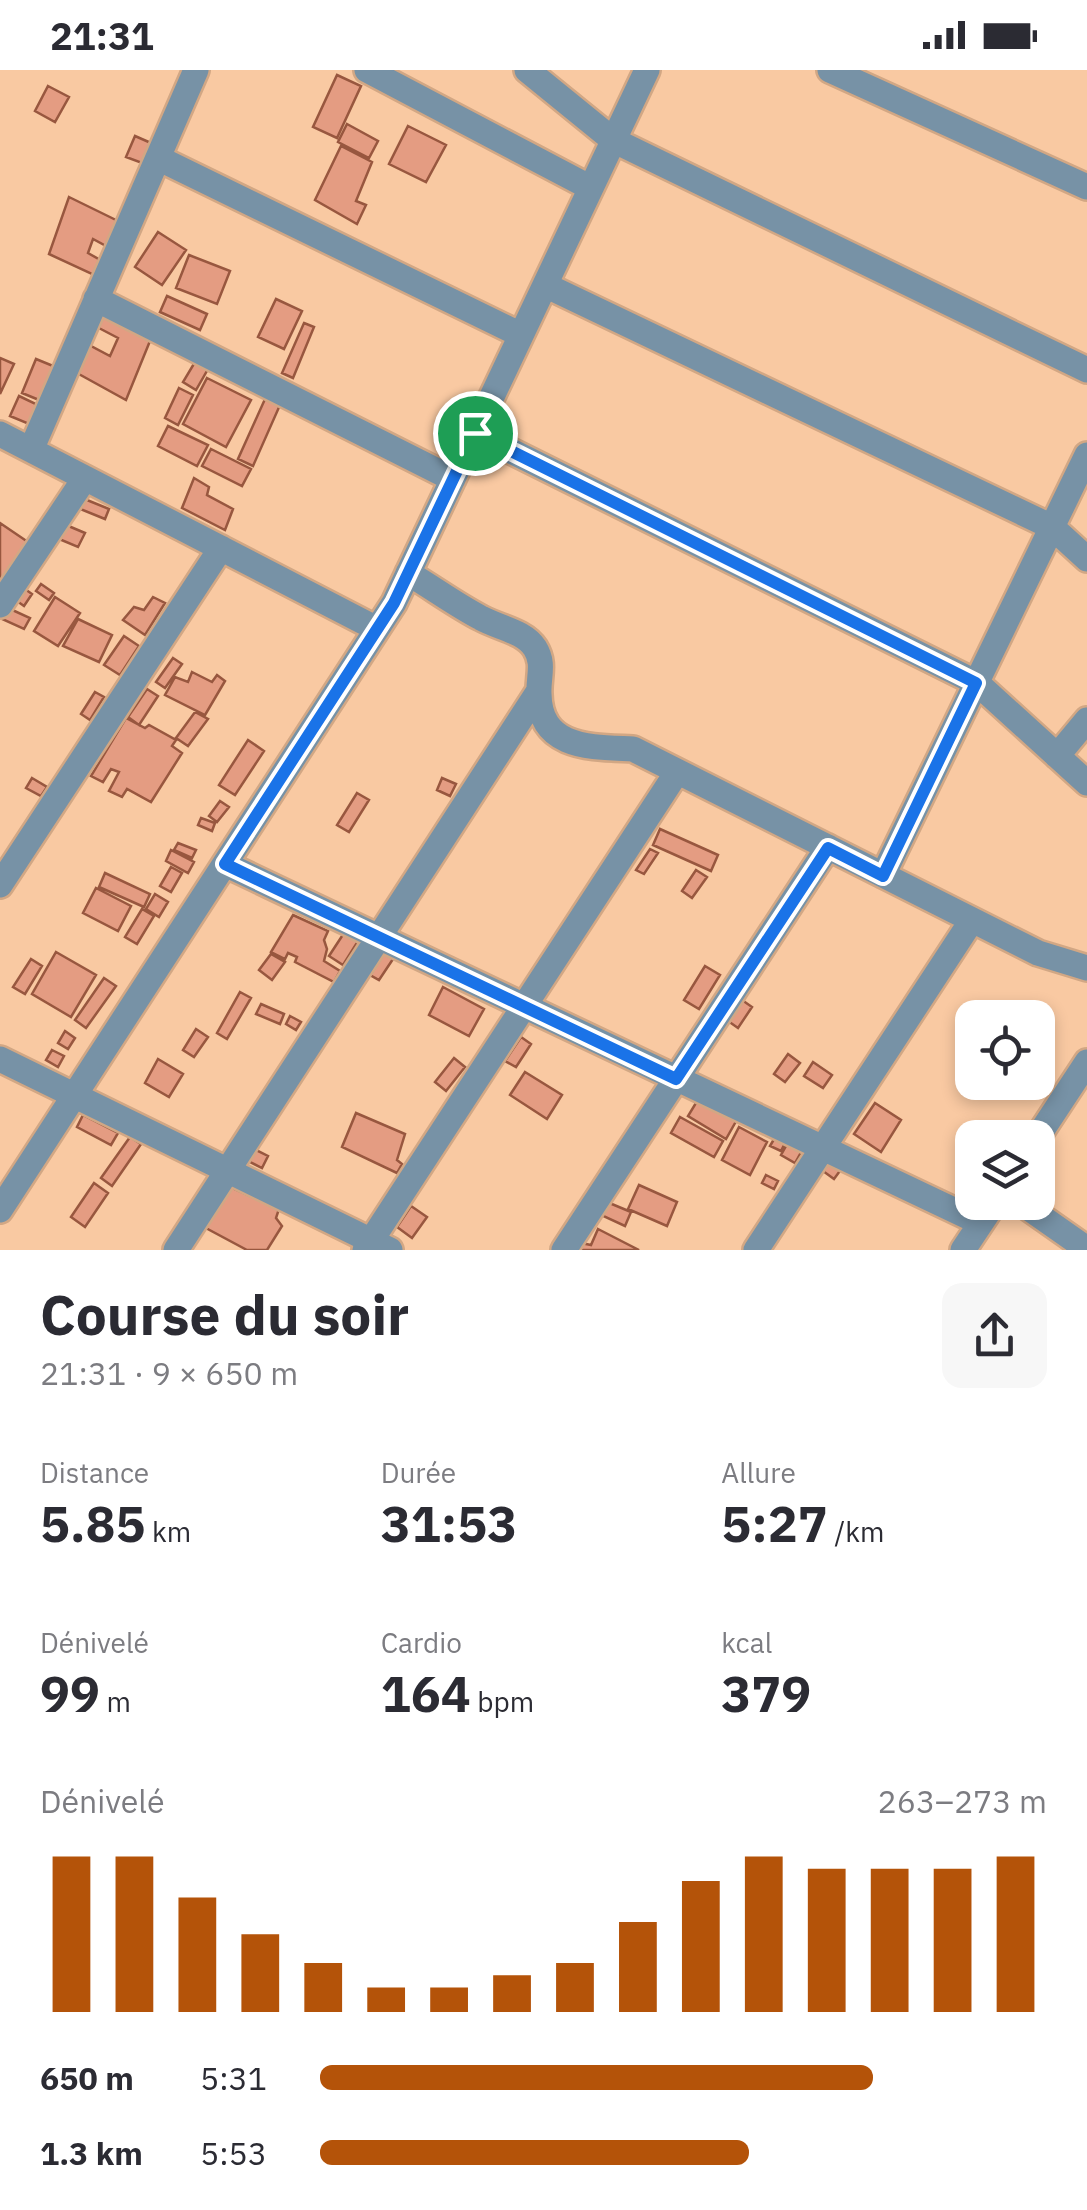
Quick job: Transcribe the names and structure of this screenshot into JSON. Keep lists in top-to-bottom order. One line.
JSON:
{"page":{"status":"21:31","heading":["Course du soir","21:31 · 9 × 650 m"],"stats":[["Distance","5.85 km"],["Durée","31:53"],["Allure","5:27 /km"],["Dénivelé","99 m"],["Cardio","164 bpm"],["kcal","379"]],"chart":["Dénivelé","263–273 m"],"list":[{"name":"650 m","note":"5:31"},{"name":"1.3 km","note":"5:53"}]}}
